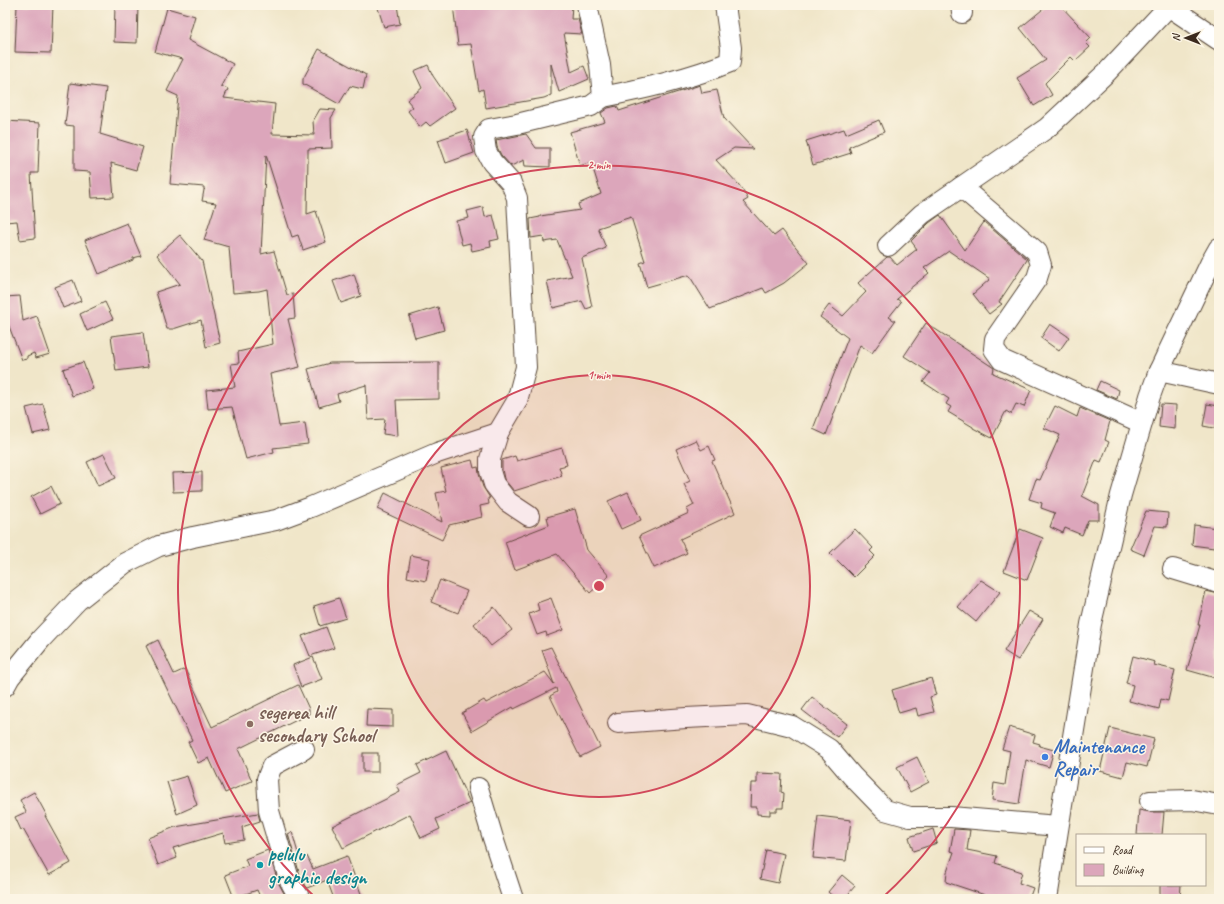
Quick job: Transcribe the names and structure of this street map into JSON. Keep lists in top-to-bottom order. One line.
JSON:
{"places":["segerea hill secondary School","Maintenance Repair","pelulu graphic design"],"legend":["Road","Building"],"north":"left","rings":["2 min","1 min"]}
